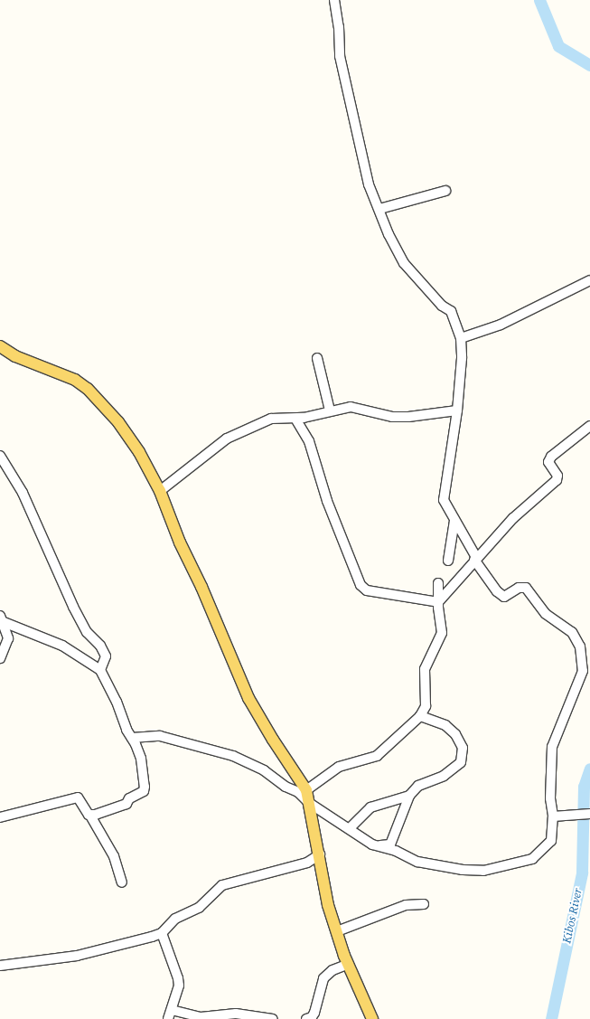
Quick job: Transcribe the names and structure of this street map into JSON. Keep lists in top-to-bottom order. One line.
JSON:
{"water":["Kibos River"]}
